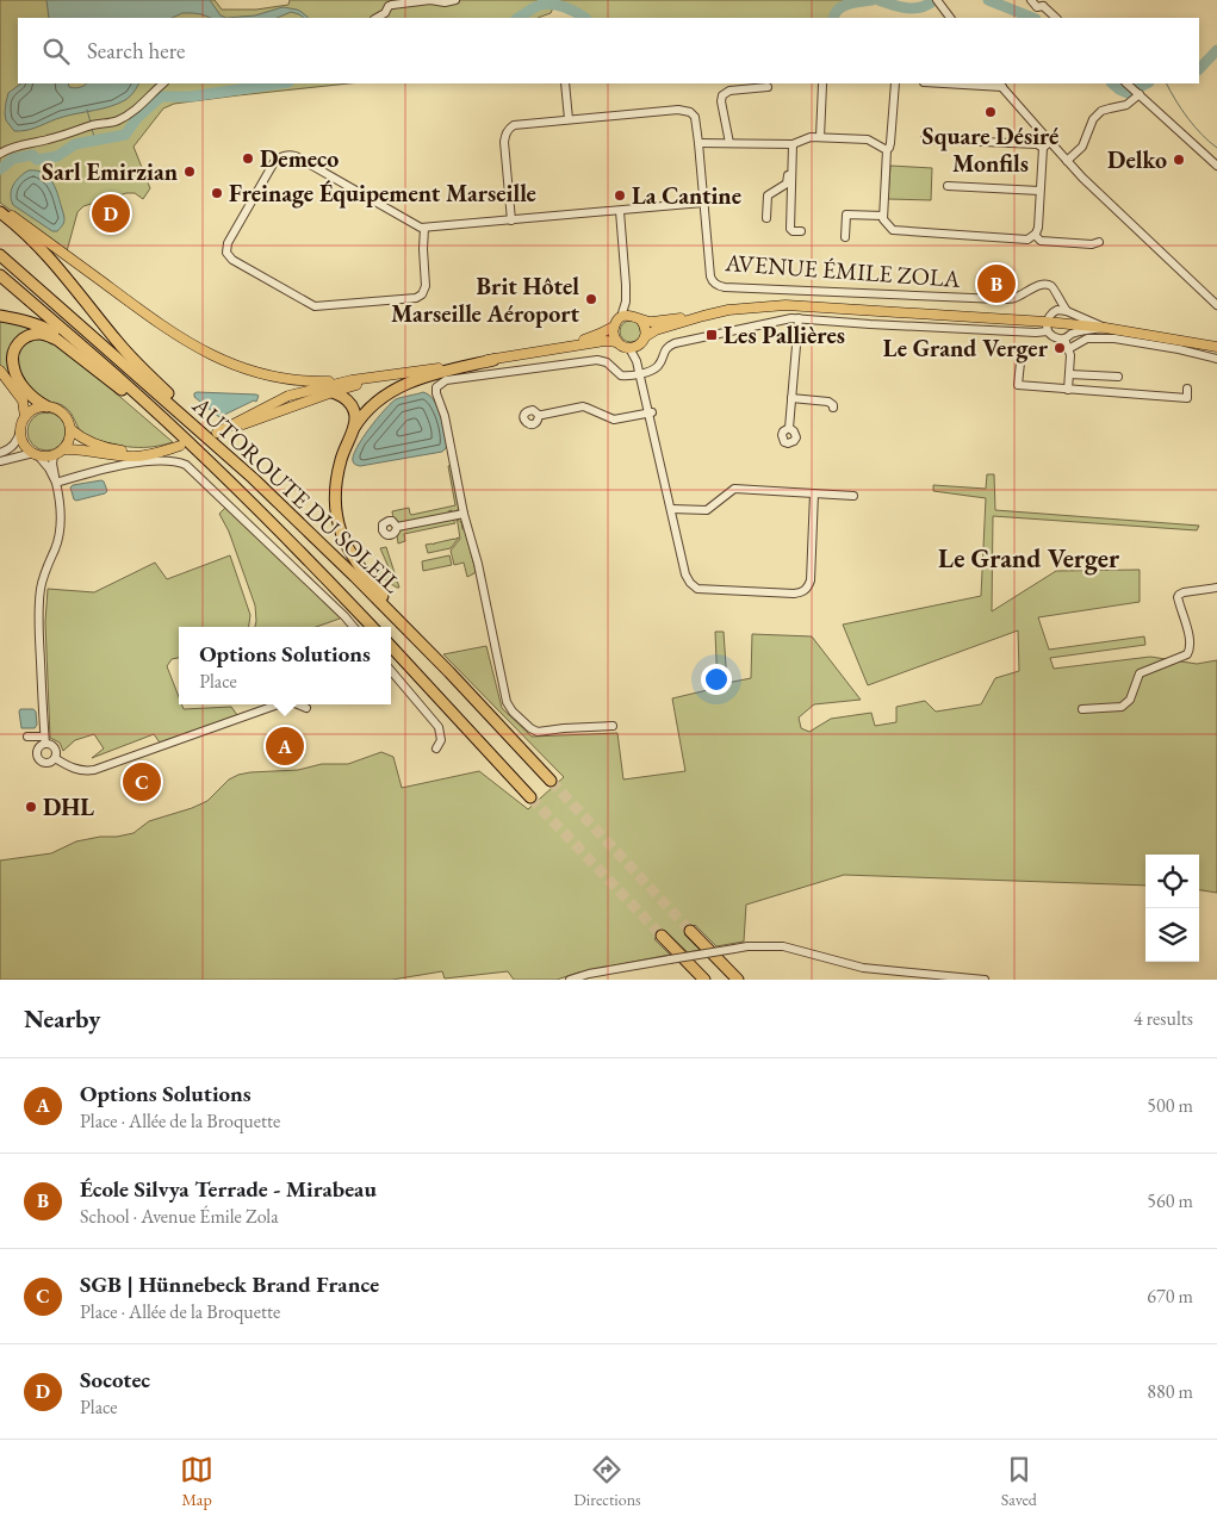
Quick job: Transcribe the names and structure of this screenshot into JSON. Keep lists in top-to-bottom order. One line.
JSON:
{"streets":{"highway":["AUTOROUTE DU SOLEIL"],"street":["AVENUE ÉMILE ZOLA"]},"districts":["Le Grand Verger"],"places":{"other":["Square Désiré Monfils","Demeco","Delko","Sarl Emirzian","Freinage Équipement Marseille","La Cantine","Brit Hôtel Marseille Aéroport","Le Grand Verger","DHL"],"transit":["Les Pallières"]},"page":{"search":"Search here","pins":["D","B","A","C"],"popup":["Options Solutions","Place"],"heading":["Nearby","4 results"],"list":[{"mark":"A","name":"Options Solutions","note":"Place · Allée de la Broquette","value":"500 m"},{"mark":"B","name":"École Silvya Terrade - Mirabeau","note":"School · Avenue Émile Zola","value":"560 m"},{"mark":"C","name":"SGB | Hünnebeck Brand France","note":"Place · Allée de la Broquette","value":"670 m"},{"mark":"D","name":"Socotec","note":"Place","value":"880 m"}],"nav":["Map","Directions","Saved"]}}
